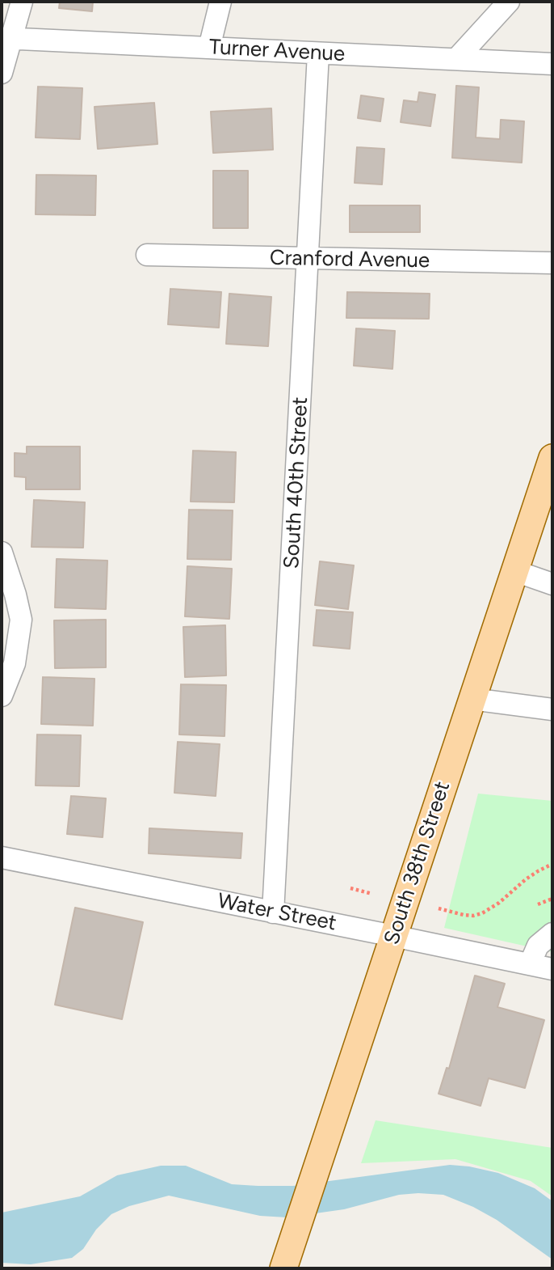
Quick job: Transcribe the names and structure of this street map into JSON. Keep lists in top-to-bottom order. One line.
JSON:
{"streets":{"main road":["South 38th Street"],"street":["Turner Avenue","Cranford Avenue","South 40th Street","Water Street"]},"crossings":[["Turner Avenue","South 40th Street"],["Cranford Avenue","South 40th Street"],["South 40th Street","Water Street"],["South 38th Street","Water Street"]]}
